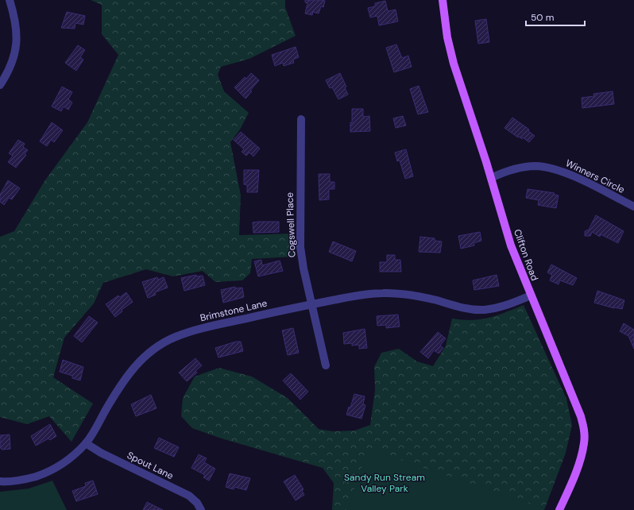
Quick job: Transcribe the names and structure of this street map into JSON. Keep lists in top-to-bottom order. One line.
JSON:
{"streets":{"main road":["Clifton Road"],"street":["Winners Circle","Cogswell Place","Brimstone Lane","Spout Lane"]},"crossings":[["Winners Circle","Clifton Road"],["Cogswell Place","Brimstone Lane"],["Clifton Road","Brimstone Lane"],["Brimstone Lane","Spout Lane"]],"parks":["Sandy Run Stream Valley Park"],"scale_bar":"50 m"}
